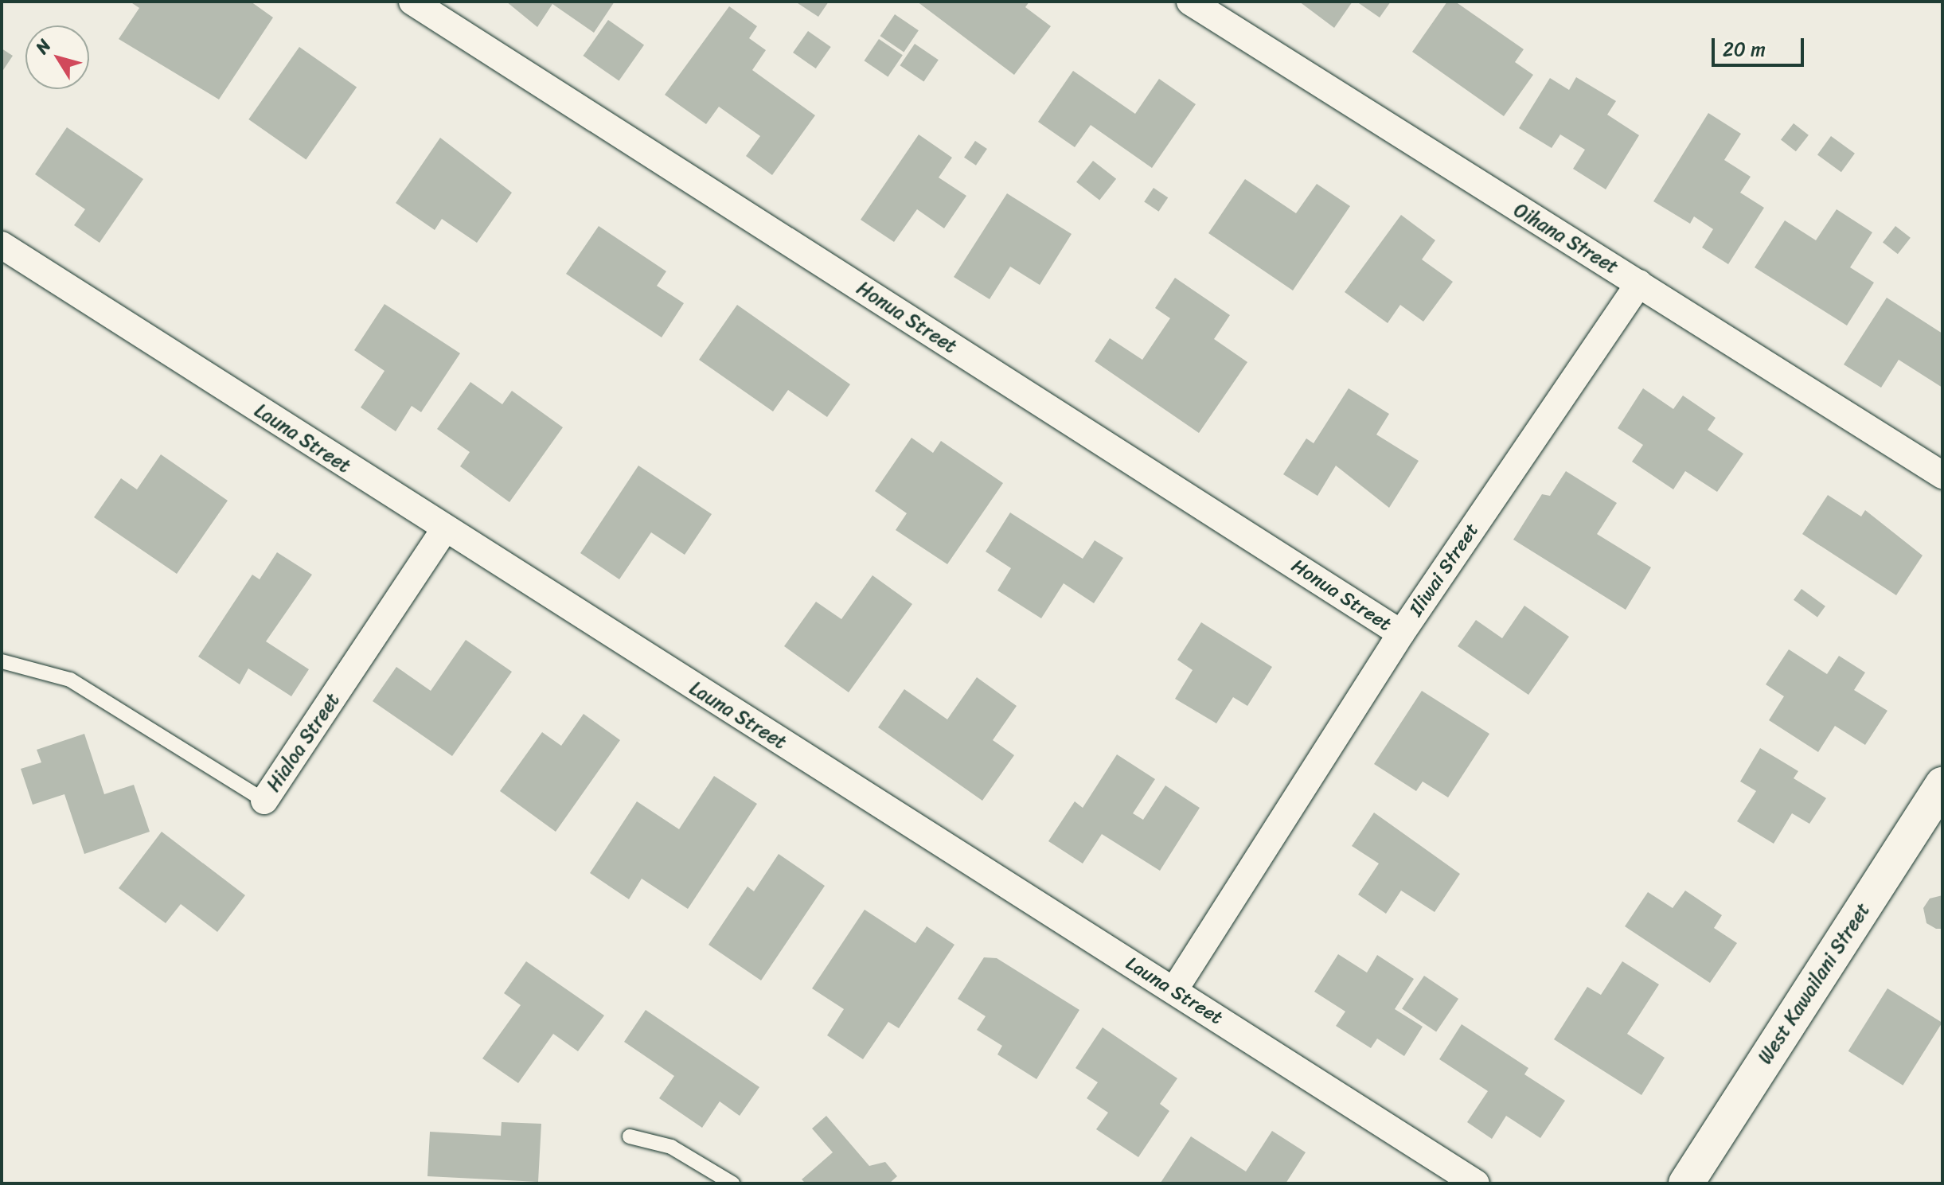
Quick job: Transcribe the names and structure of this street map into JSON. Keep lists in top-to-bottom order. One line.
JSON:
{"streets":{"street":["Oihana Street","Honua Street","Launa Street","Iliwai Street","Hialoa Street","West Kawailani Street"]},"crossings":[["Oihana Street","Iliwai Street"],["Honua Street","Iliwai Street"],["Launa Street","Iliwai Street"],["Launa Street","Hialoa Street"]],"scale_bar":"20 m","north":"top left"}
